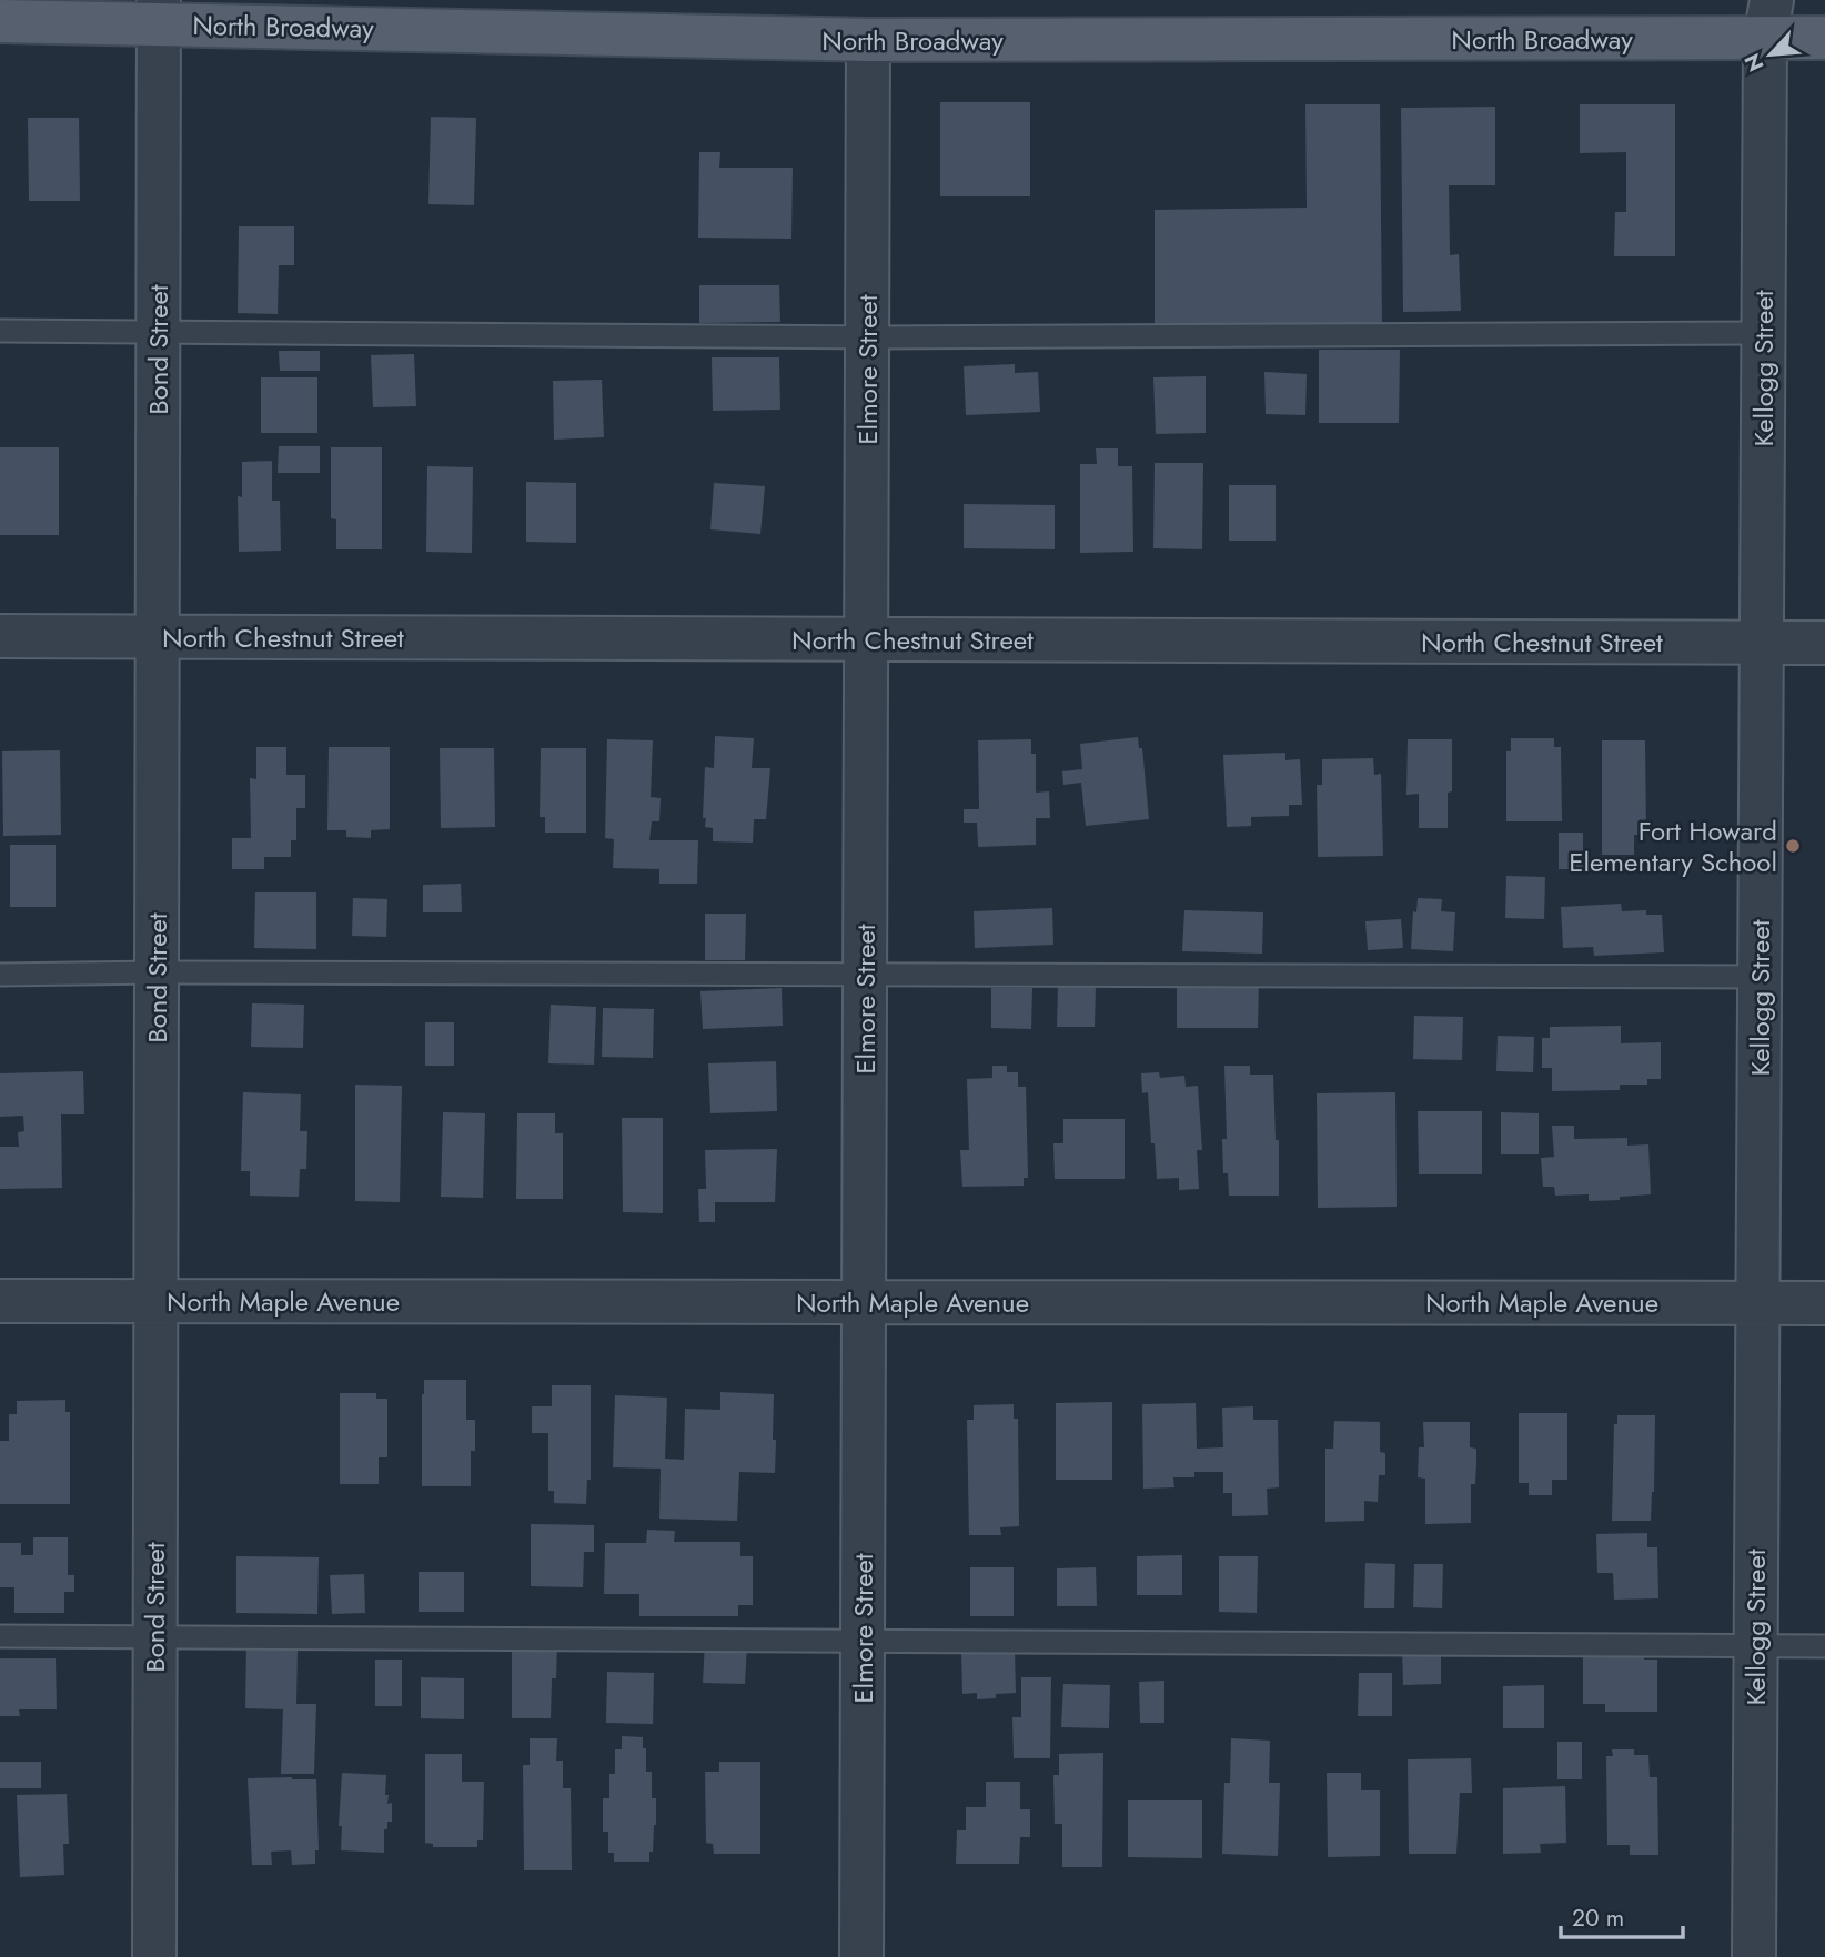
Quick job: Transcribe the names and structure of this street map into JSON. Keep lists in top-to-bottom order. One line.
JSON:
{"streets":{"main road":["North Broadway"],"street":["Bond Street","Kellogg Street","Elmore Street","North Chestnut Street","North Maple Avenue"]},"crossings":[["North Broadway","Bond Street"],["North Broadway","Kellogg Street"],["North Broadway","Elmore Street"],["Bond Street","North Chestnut Street"],["Bond Street","North Maple Avenue"],["Kellogg Street","North Chestnut Street"],["Kellogg Street","North Maple Avenue"],["Elmore Street","North Chestnut Street"],["Elmore Street","North Maple Avenue"]],"places":["Fort Howard Elementary School"],"scale_bar":"20 m","north":"bottom left"}
